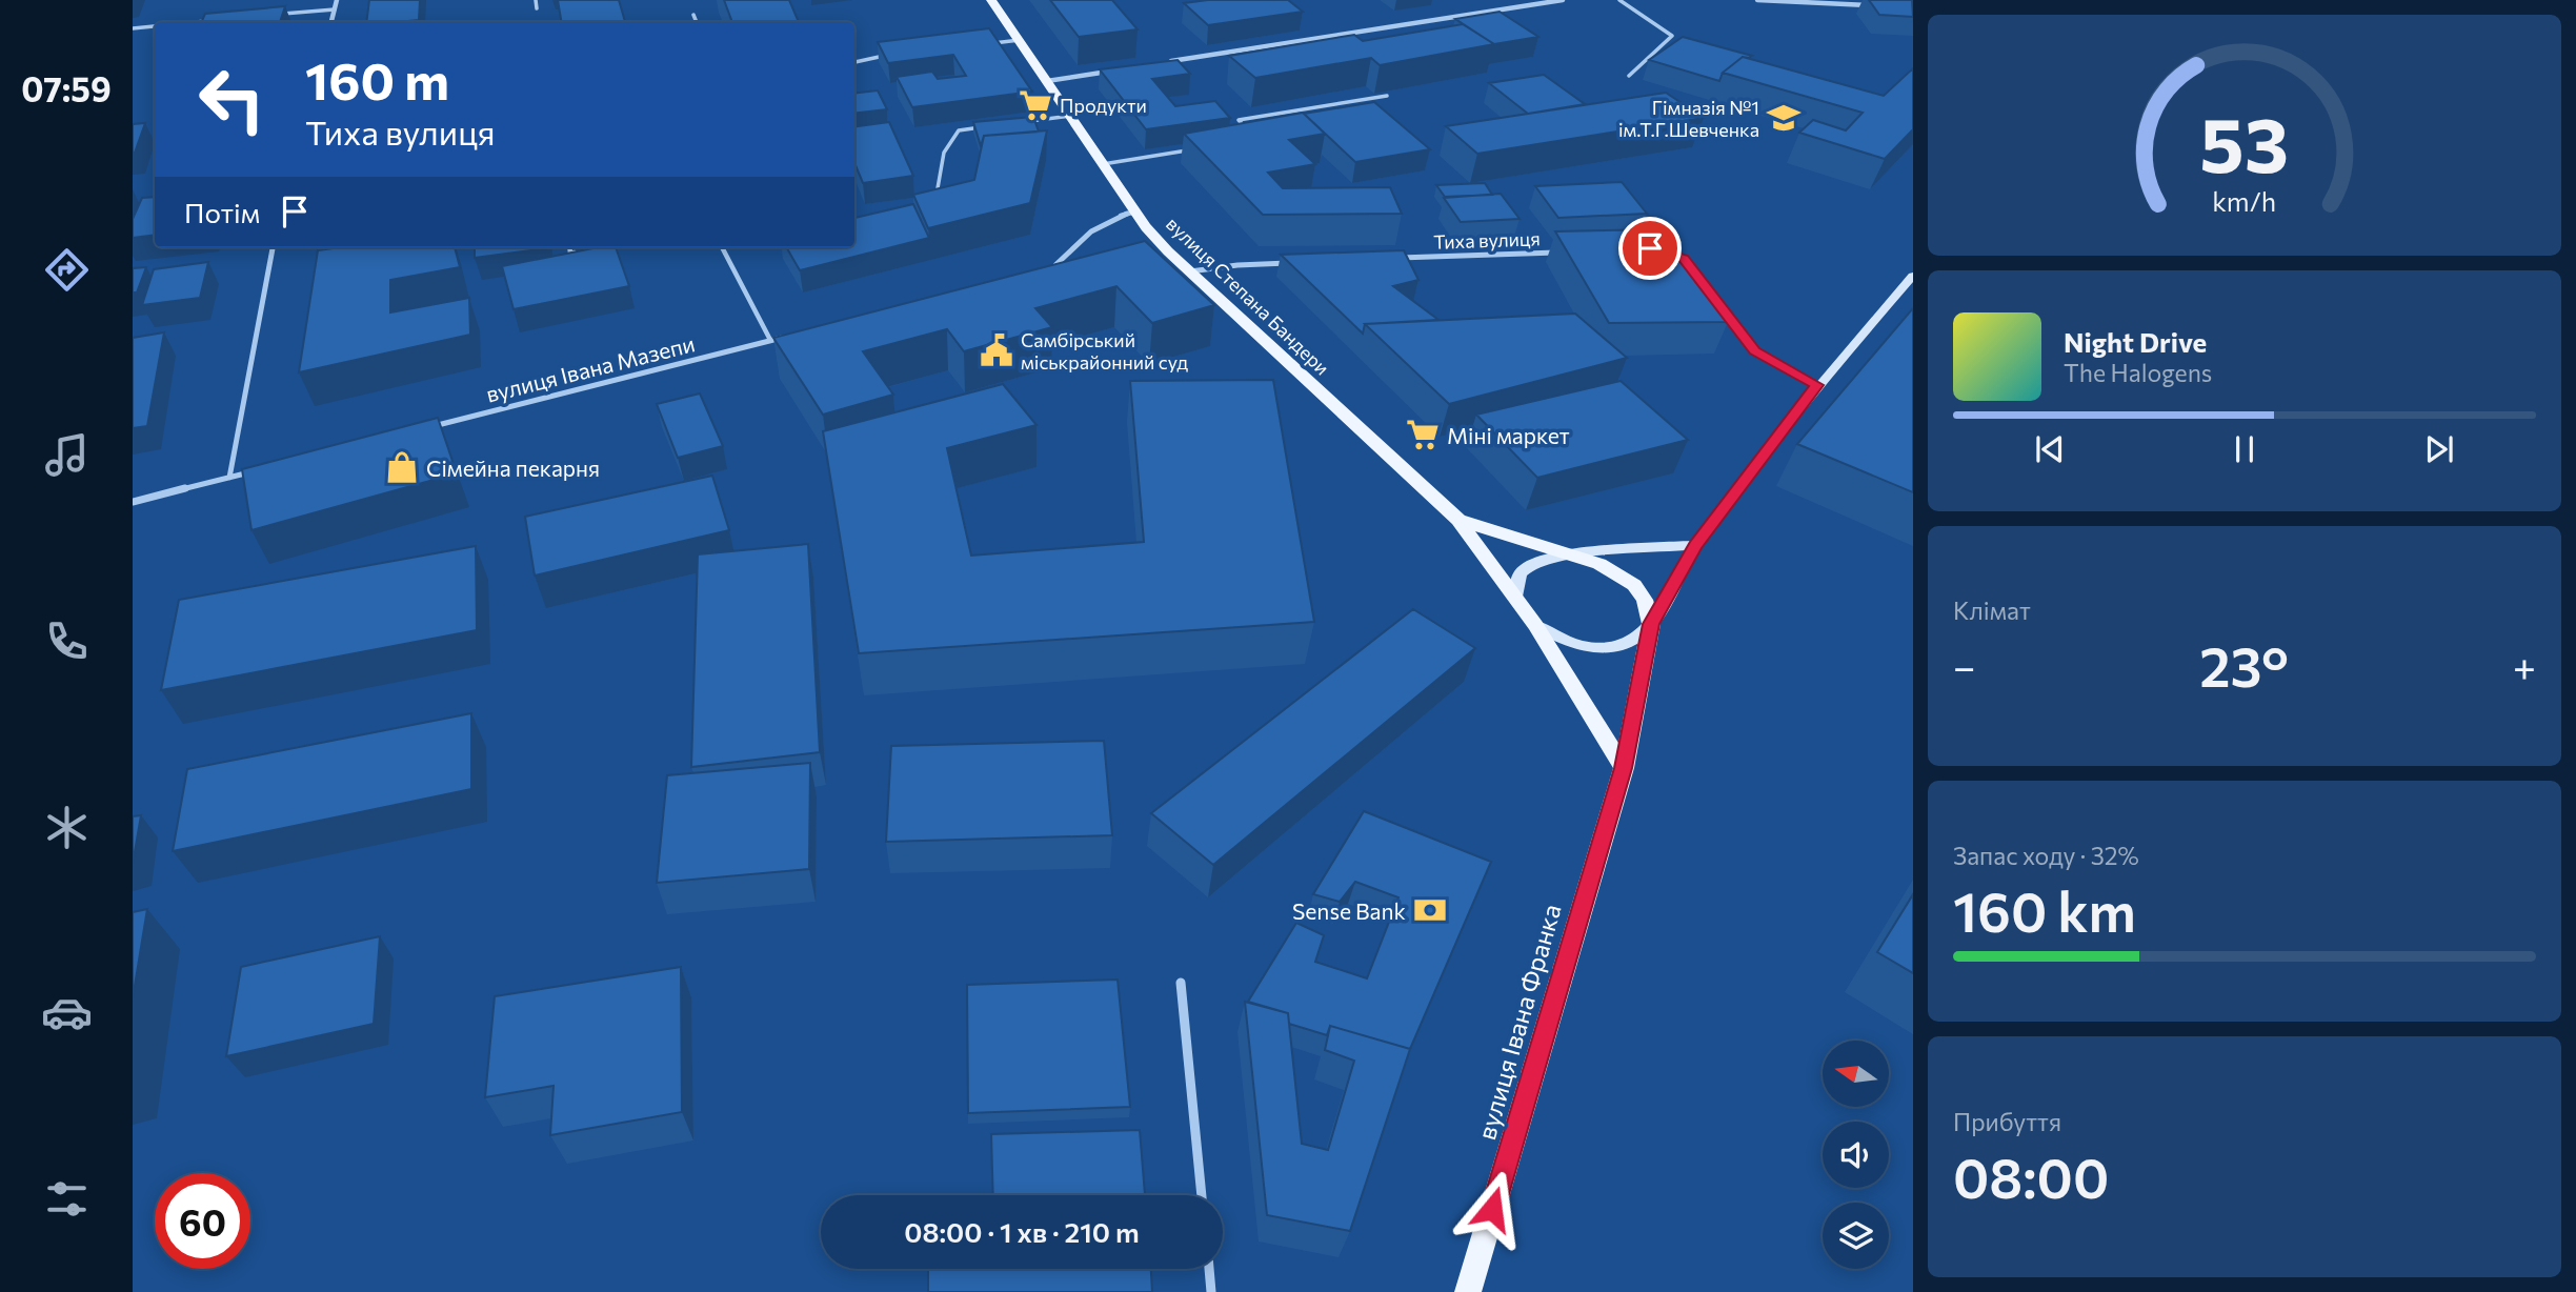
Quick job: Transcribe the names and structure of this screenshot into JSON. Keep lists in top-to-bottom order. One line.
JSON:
{"streets":{"main road":["вулиця Степана Бандери","вулиця Івана Франка"],"street":["Тиха вулиця","вулиця Івана Мазепи"]},"crossings":[["вулиця Степана Бандери","вулиця Івана Франка"]],"places":{"supermarket":["Продукти","Міні маркет"],"school or university":["Гімназія №1 ім.Т.Г.Шевченка"],"public building":["Самбірський міськрайонний суд"],"shop":["Сімейна пекарня"],"bank":["Sense Bank"]},"north":"left","page":{"tabs":"07:59","turn":["160 m","Тиха вулиця"],"then":"Потім","song":["Night Drive","The Halogens"],"tile":["Клімат",["Запас ходу · 32%","160 km"],["Прибуття","08:00"]],"heat":["−","23°","+"],"limit":"60","trip":"08:00 · 1 хв · 210 m","gauge":["53","km/h"]}}
